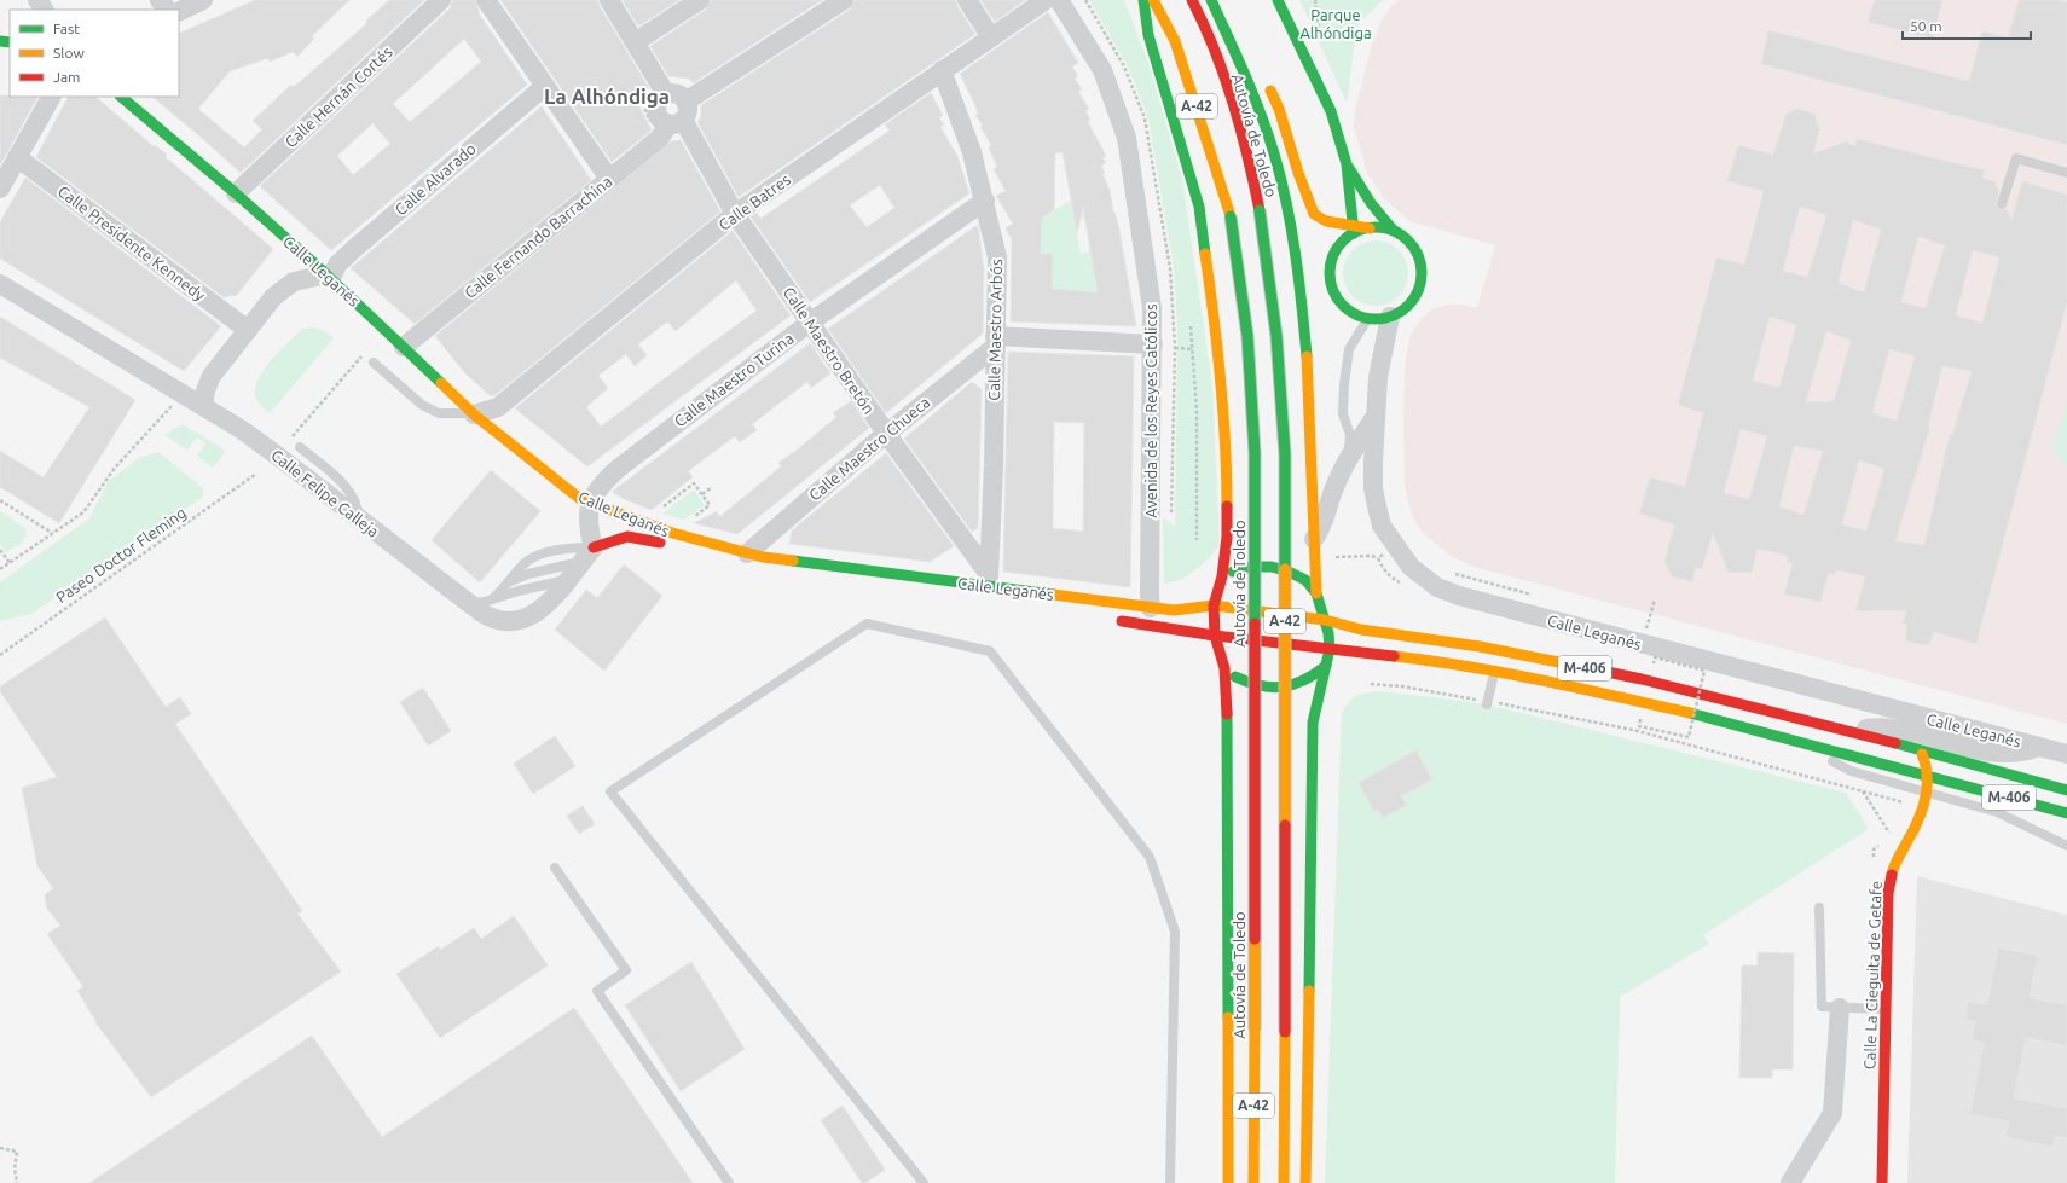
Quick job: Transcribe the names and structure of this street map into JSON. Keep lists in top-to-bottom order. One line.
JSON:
{"streets":{"main road":["A-42","Autovía de Toledo","Calle Leganés","M-406","Calle La Cieguita de Getafe"],"street":["Calle Hernán Cortés","Calle Alvarado","Calle Batres","Calle Fernando Barrachina","Calle Presidente Kennedy","Calle Maestro Arbós","Calle Maestro Bretón","Calle Maestro Turina","Avenida de los Reyes Católicos","Calle Maestro Chueca","Calle Felipe Calleja"],"path":["Paseo Doctor Fleming"]},"crossings":[["Calle Hernán Cortés","Calle Leganés"],["Calle Alvarado","Calle Leganés"],["Calle Batres","Calle Leganés"],["Calle Batres","Calle Maestro Arbós"],["Calle Batres","Calle Maestro Bretón"],["Calle Fernando Barrachina","Calle Leganés"],["Calle Fernando Barrachina","Calle Maestro Bretón"],["Calle Leganés","Calle Maestro Turina"],["Calle Leganés","Avenida de los Reyes Católicos"],["Calle Leganés","Calle Maestro Chueca"],["Calle Leganés","Calle Felipe Calleja"],["Calle Leganés","Calle La Cieguita de Getafe"],["Calle Maestro Arbós","Calle Maestro Bretón"],["Calle Maestro Arbós","Calle Maestro Turina"],["Calle Maestro Arbós","Calle Maestro Chueca"],["Calle Maestro Bretón","Calle Maestro Turina"],["Calle Maestro Bretón","Calle Maestro Chueca"],["M-406","Calle La Cieguita de Getafe"]],"districts":["La Alhóndiga"],"parks":["Parque Alhóndiga"],"legend":["Fast","Slow","Jam"],"scale_bar":"50 m"}
